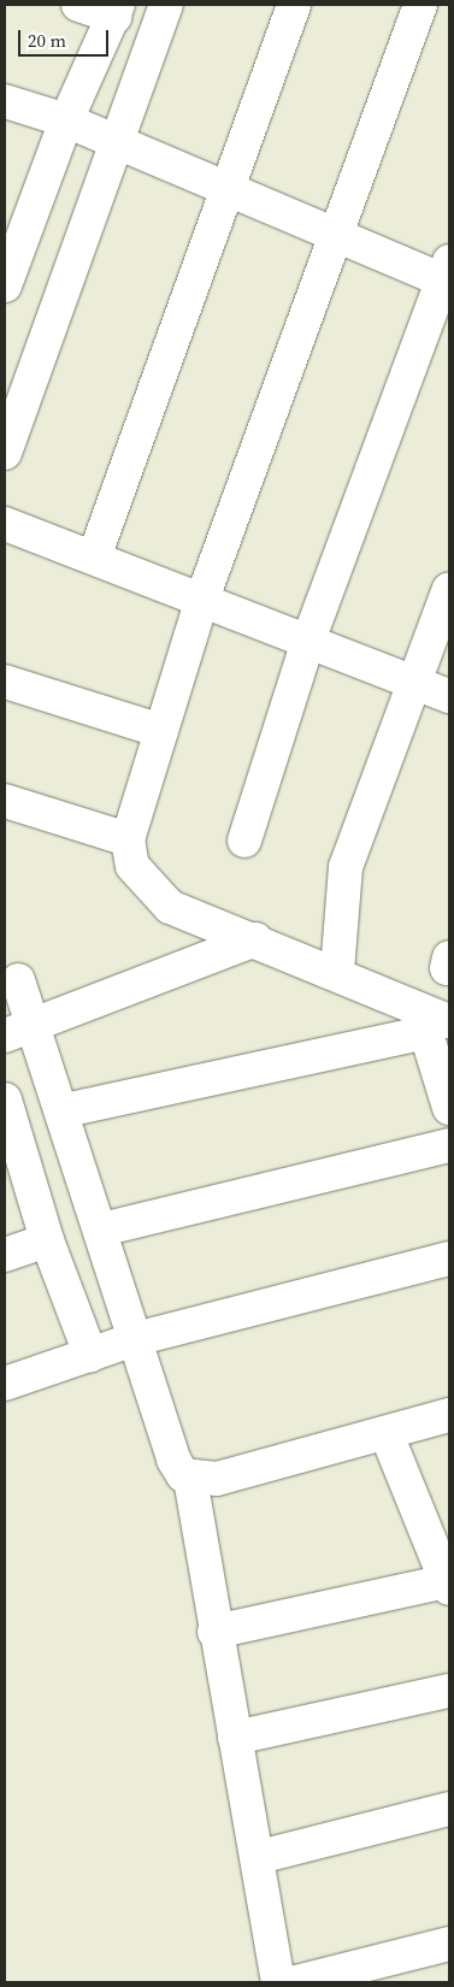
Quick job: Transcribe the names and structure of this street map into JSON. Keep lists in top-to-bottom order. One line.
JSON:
{"scale_bar":"20 m"}
